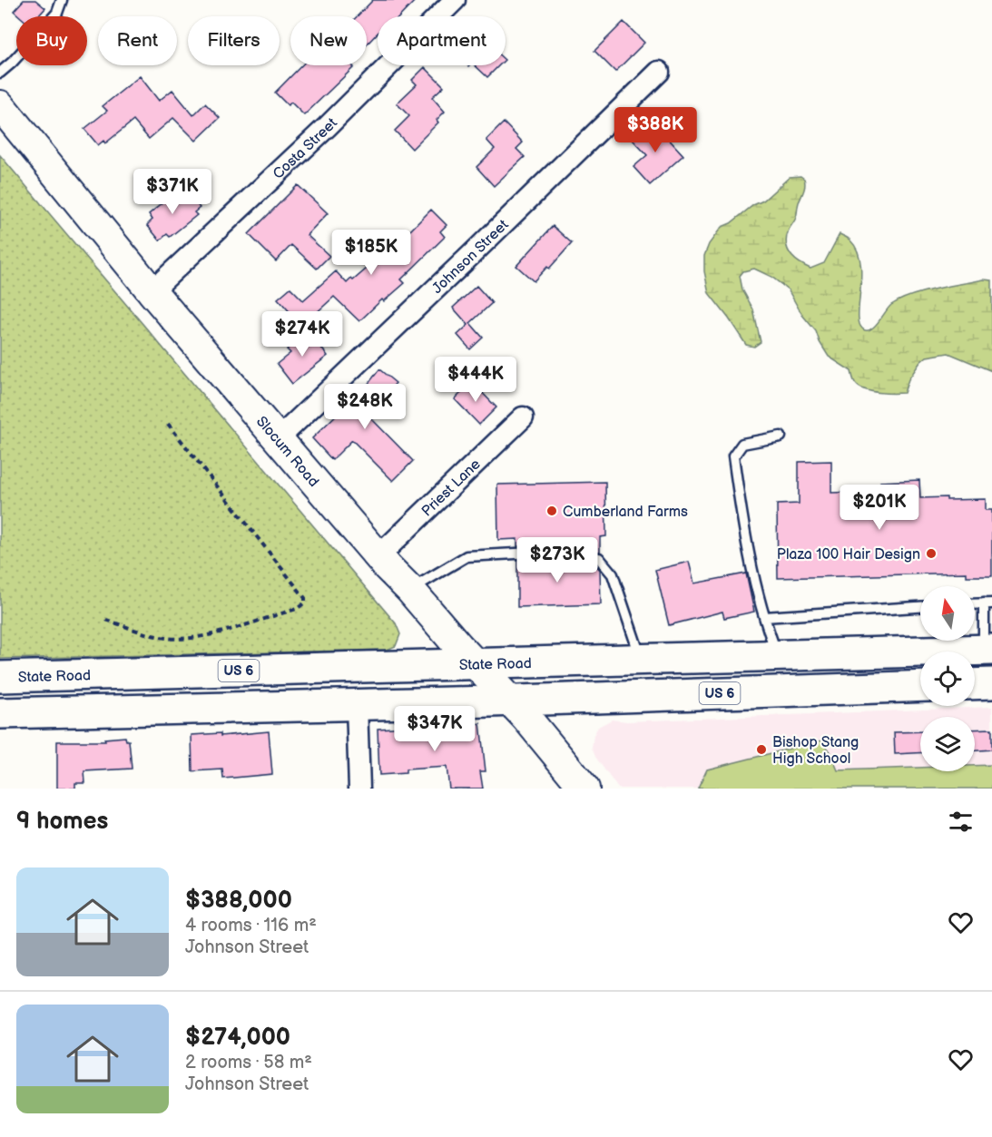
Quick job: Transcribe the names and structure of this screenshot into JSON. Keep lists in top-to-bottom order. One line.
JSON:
{"streets":{"main road":["Slocum Road","State Road","US 6"],"street":["Costa Street","Johnson Street","Priest Lane"]},"crossings":[["Costa Street","Slocum Road"],["Johnson Street","Slocum Road"],["Slocum Road","Priest Lane"],["Slocum Road","State Road"],["Slocum Road","US 6"]],"places":["Cumberland Farms","Plaza 100 Hair Design","Bishop Stang High School"],"north":"top","page":{"chip":["Buy","Rent","Filters","New","Apartment"],"price":["$388K","$371K","$185K","$274K","$444K","$248K","$201K","$273K","$347K"],"heading":"9 homes","list":[{"name":"$388,000","note":"4 rooms · 116 m² · Johnson Street"},{"name":"$274,000","note":"2 rooms · 58 m² · Johnson Street"}]}}
